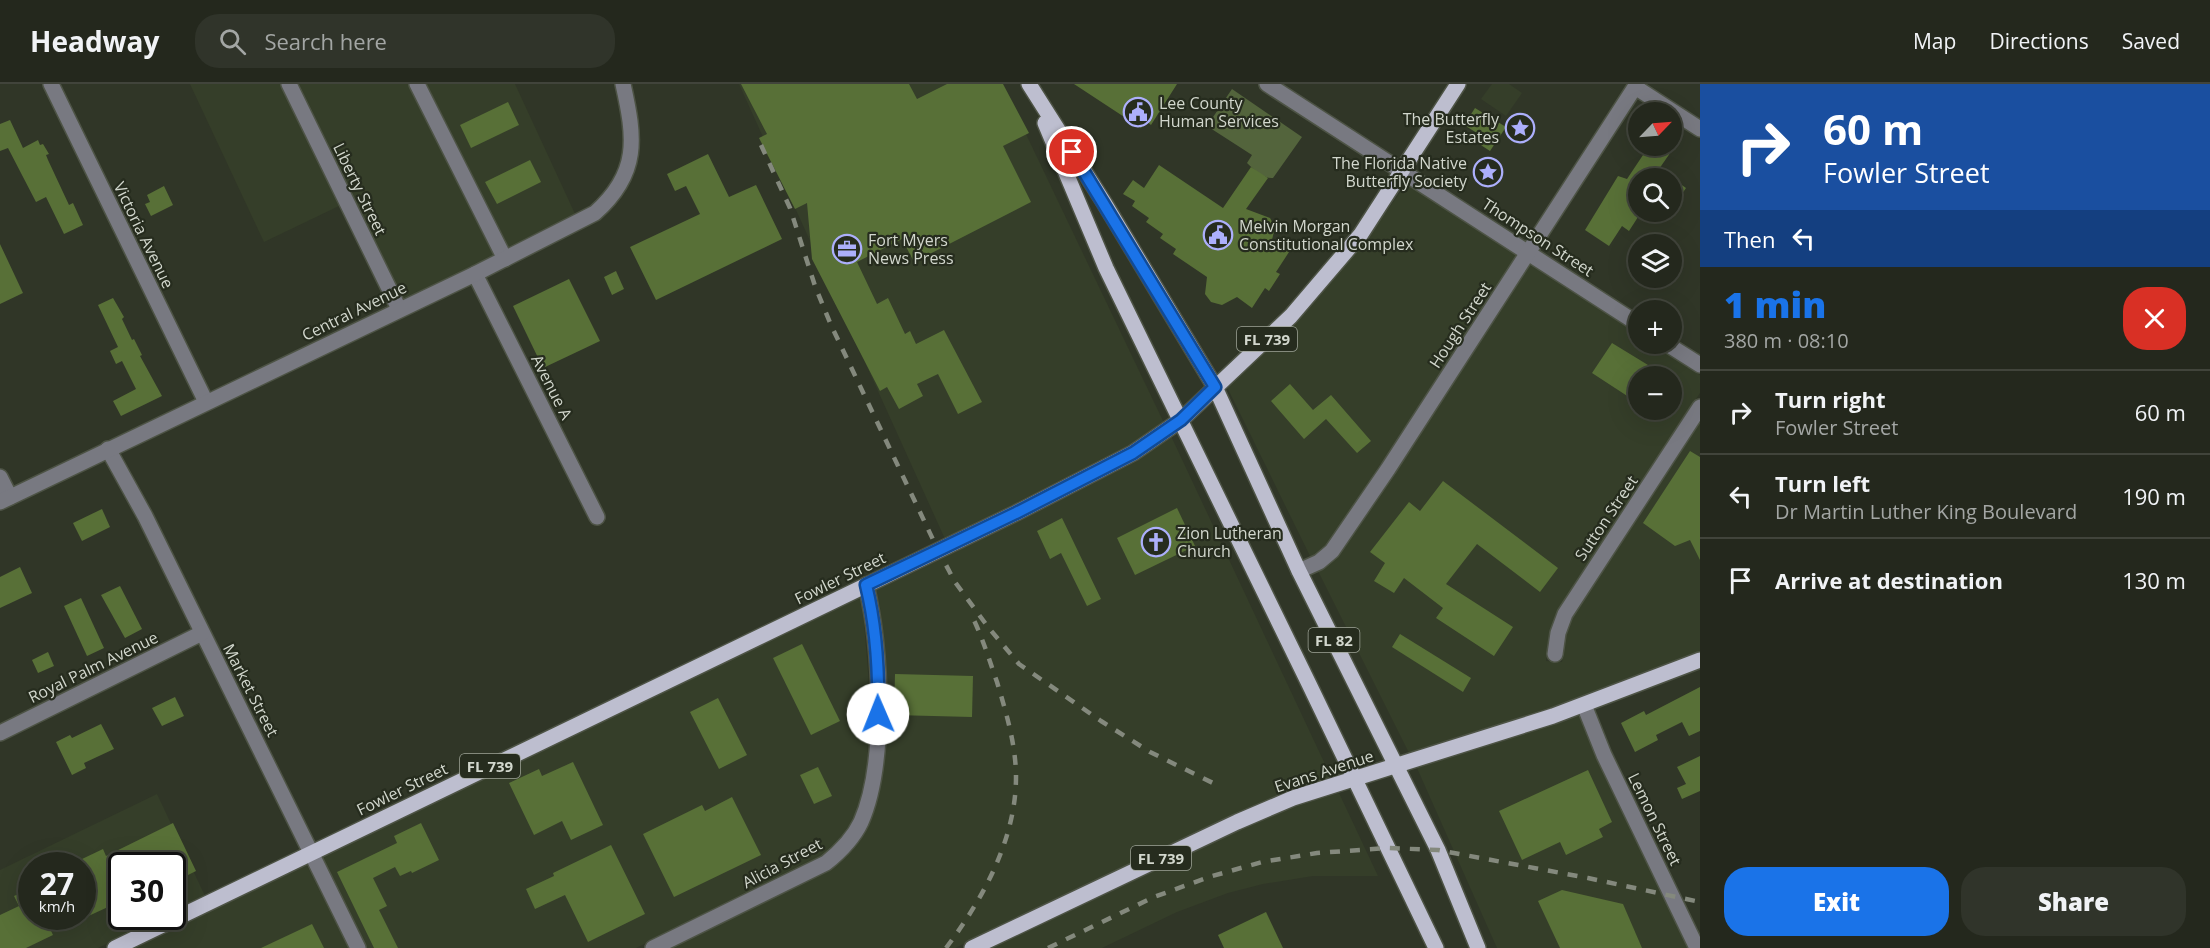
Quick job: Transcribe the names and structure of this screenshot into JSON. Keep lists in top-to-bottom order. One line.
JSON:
{"streets":{"main road":["FL 739","Fowler Street","FL 82","Evans Avenue"],"street":["Liberty Street","Victoria Avenue","Thompson Street","Central Avenue","Hough Street","Avenue A","Sutton Street","Royal Palm Avenue","Market Street","Lemon Street","Alicia Street"]},"crossings":[["Liberty Street","Central Avenue"],["Victoria Avenue","Central Avenue"],["Thompson Street","Hough Street"],["Thompson Street","Fowler Street"],["Central Avenue","Avenue A"],["Central Avenue","Market Street"],["Hough Street","FL 82"],["Fowler Street","FL 82"],["Fowler Street","Market Street"],["Fowler Street","Alicia Street"],["FL 82","Evans Avenue"],["Royal Palm Avenue","Market Street"],["Evans Avenue","Lemon Street"]],"places":{"public building":["Lee County Human Services","Melvin Morgan Constitutional Complex"],"place":["The Butterfly Estates","The Florida Native Butterfly Society"],"office":["Fort Myers News Press"],"church":["Zion Lutheran Church"]},"north":"top right","page":{"header":"Headway","search":"Search here","nav":["Map","Directions","Saved"],"turn":["60 m","Fowler Street"],"map_buttons":["+","−"],"then":"Then","heading":["1 min","380 m · 08:10"],"list":[{"name":"Turn right","note":"Fowler Street","value":"60 m"},{"name":"Turn left","note":"Dr Martin Luther King Boulevard","value":"190 m"},{"name":"Arrive at destination","value":"130 m"}],"speed":"27 km/h","limit":"30","buttons":["Exit","Share"]}}
